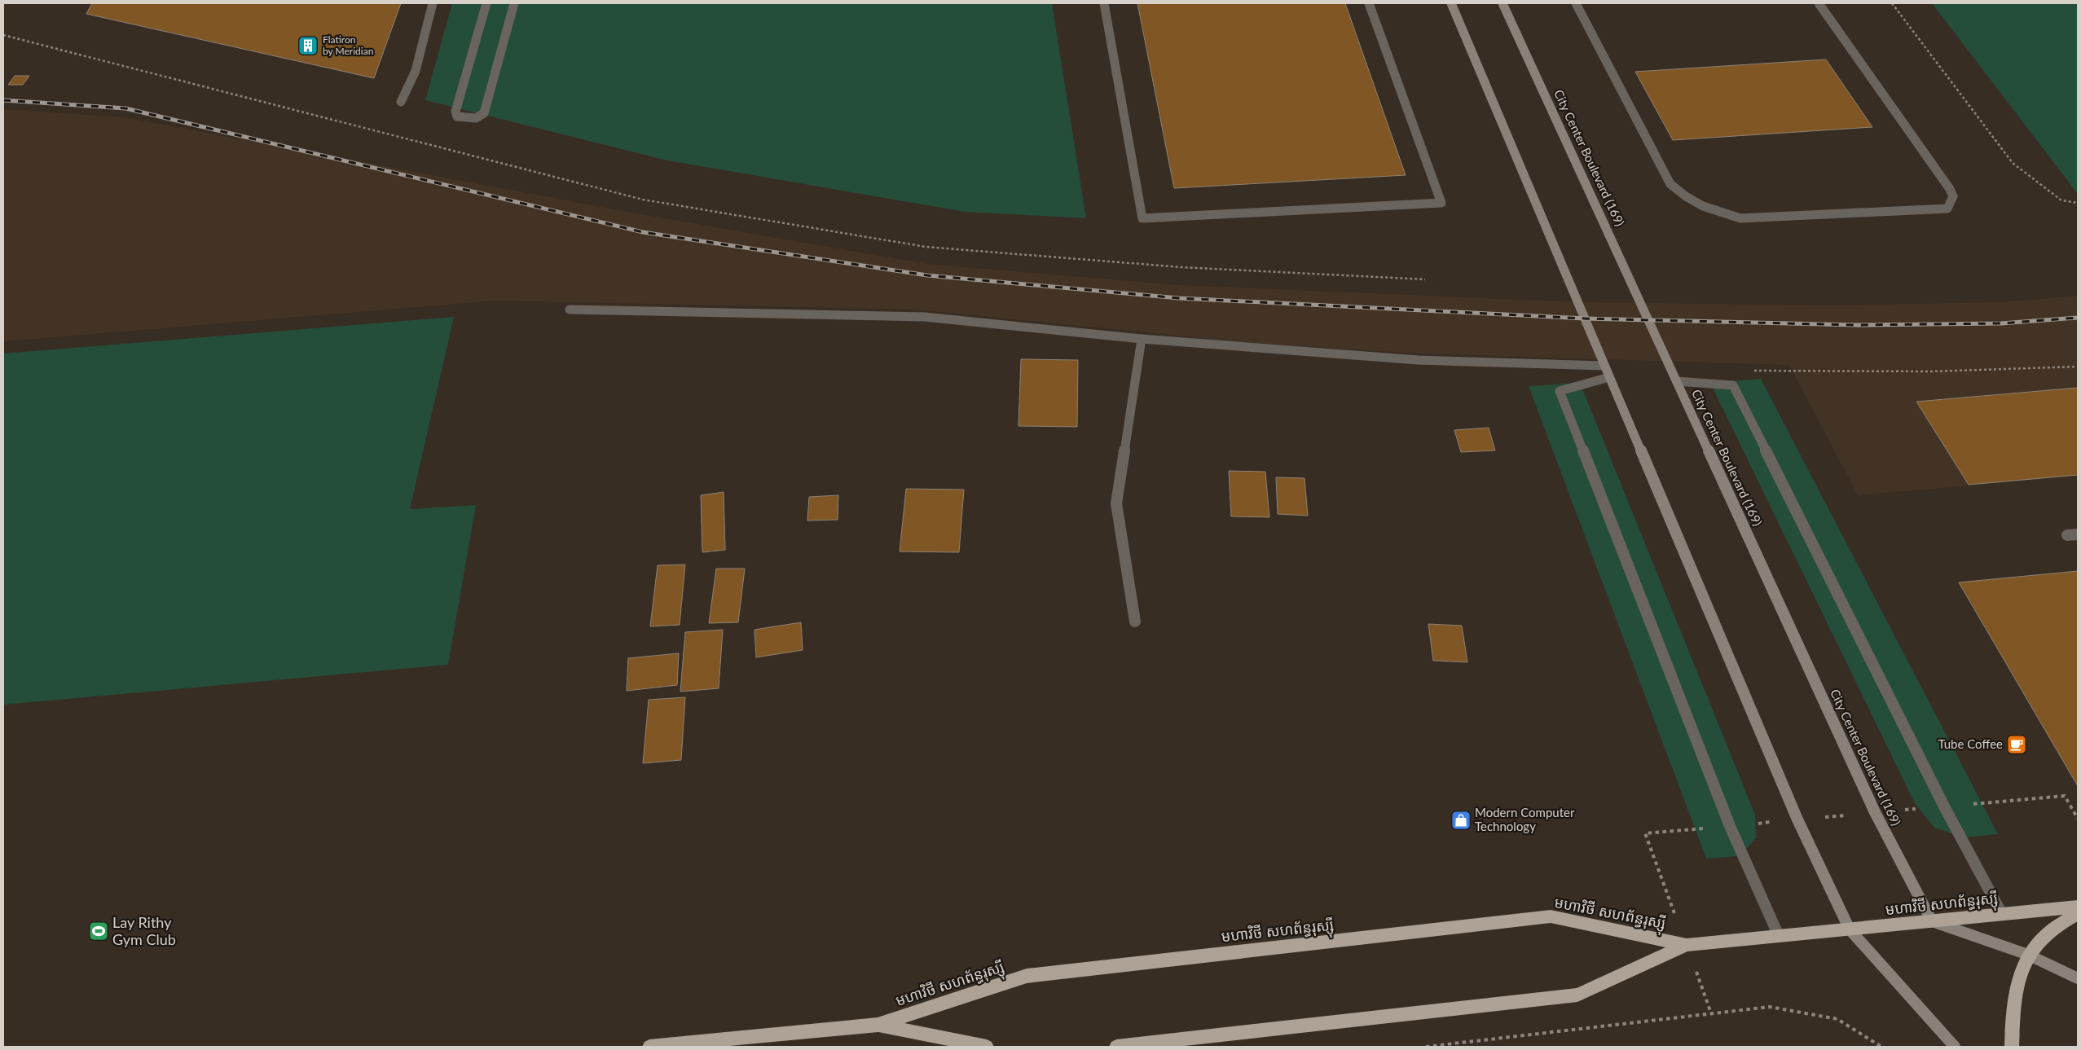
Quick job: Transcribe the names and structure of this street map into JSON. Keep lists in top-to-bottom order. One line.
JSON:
{"streets":{"highway":["មហាវិថី សហព័ន្ធរុស្ស៊ី"],"main road":["City Center Boulevard (169)"]},"crossings":[["City Center Boulevard (169)","មហាវិថី សហព័ន្ធរុស្ស៊ី"]],"places":{"building":["Flatiron by Meridian"],"cafe":["Tube Coffee"],"shop":["Modern Computer Technology"],"sports":["Lay Rithy Gym Club"]}}
